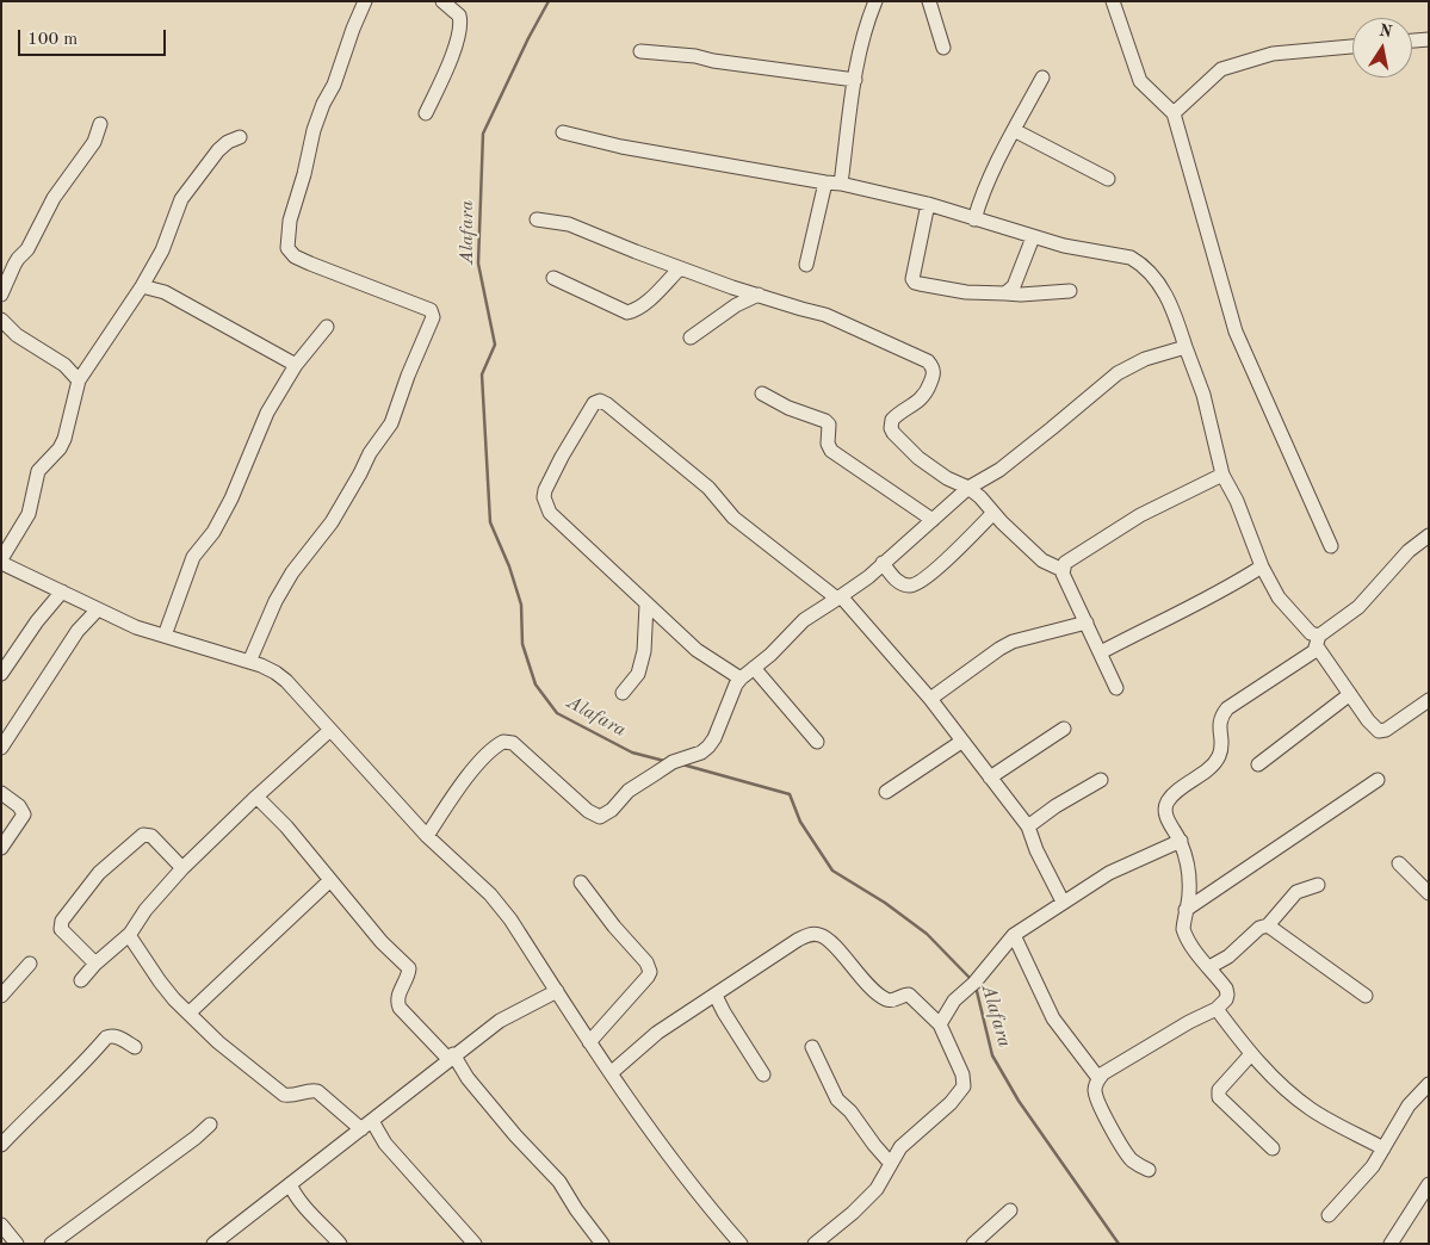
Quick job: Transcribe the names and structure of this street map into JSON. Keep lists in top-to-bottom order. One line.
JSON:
{"water":["Alafara"],"scale_bar":"100 m","north":"top"}
